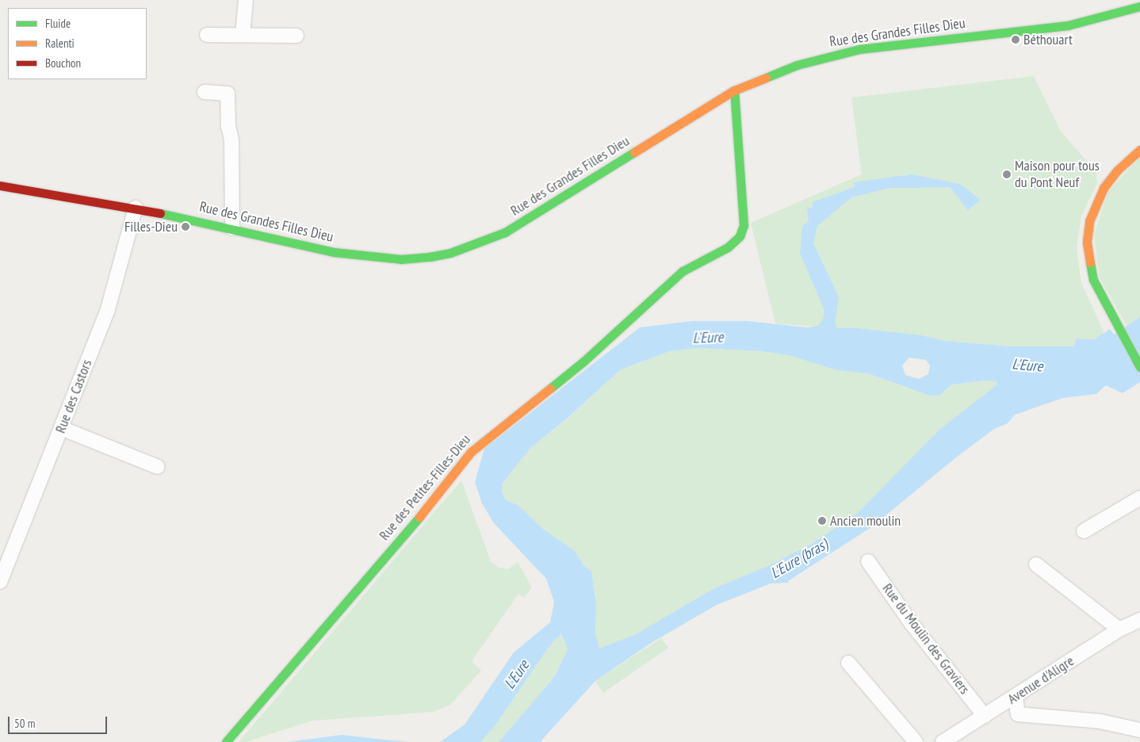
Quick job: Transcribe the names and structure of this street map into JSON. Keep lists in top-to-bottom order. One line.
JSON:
{"streets":{"main road":["Rue des Grandes Filles Dieu","Rue des Petites-Filles-Dieu"],"street":["Rue des Castors","Rue du Moulin des Graviers","Avenue d'Aligre"]},"crossings":[["Rue des Grandes Filles Dieu","Rue des Castors"],["Rue des Grandes Filles Dieu","Rue des Petites-Filles-Dieu"],["Rue du Moulin des Graviers","Avenue d'Aligre"]],"water":["L'Eure","L'Eure (bras)"],"places":["Béthouart","Maison pour tous du Pont Neuf","Filles-Dieu","Ancien moulin"],"legend":["Fluide","Ralenti","Bouchon"],"scale_bar":"50 m"}
